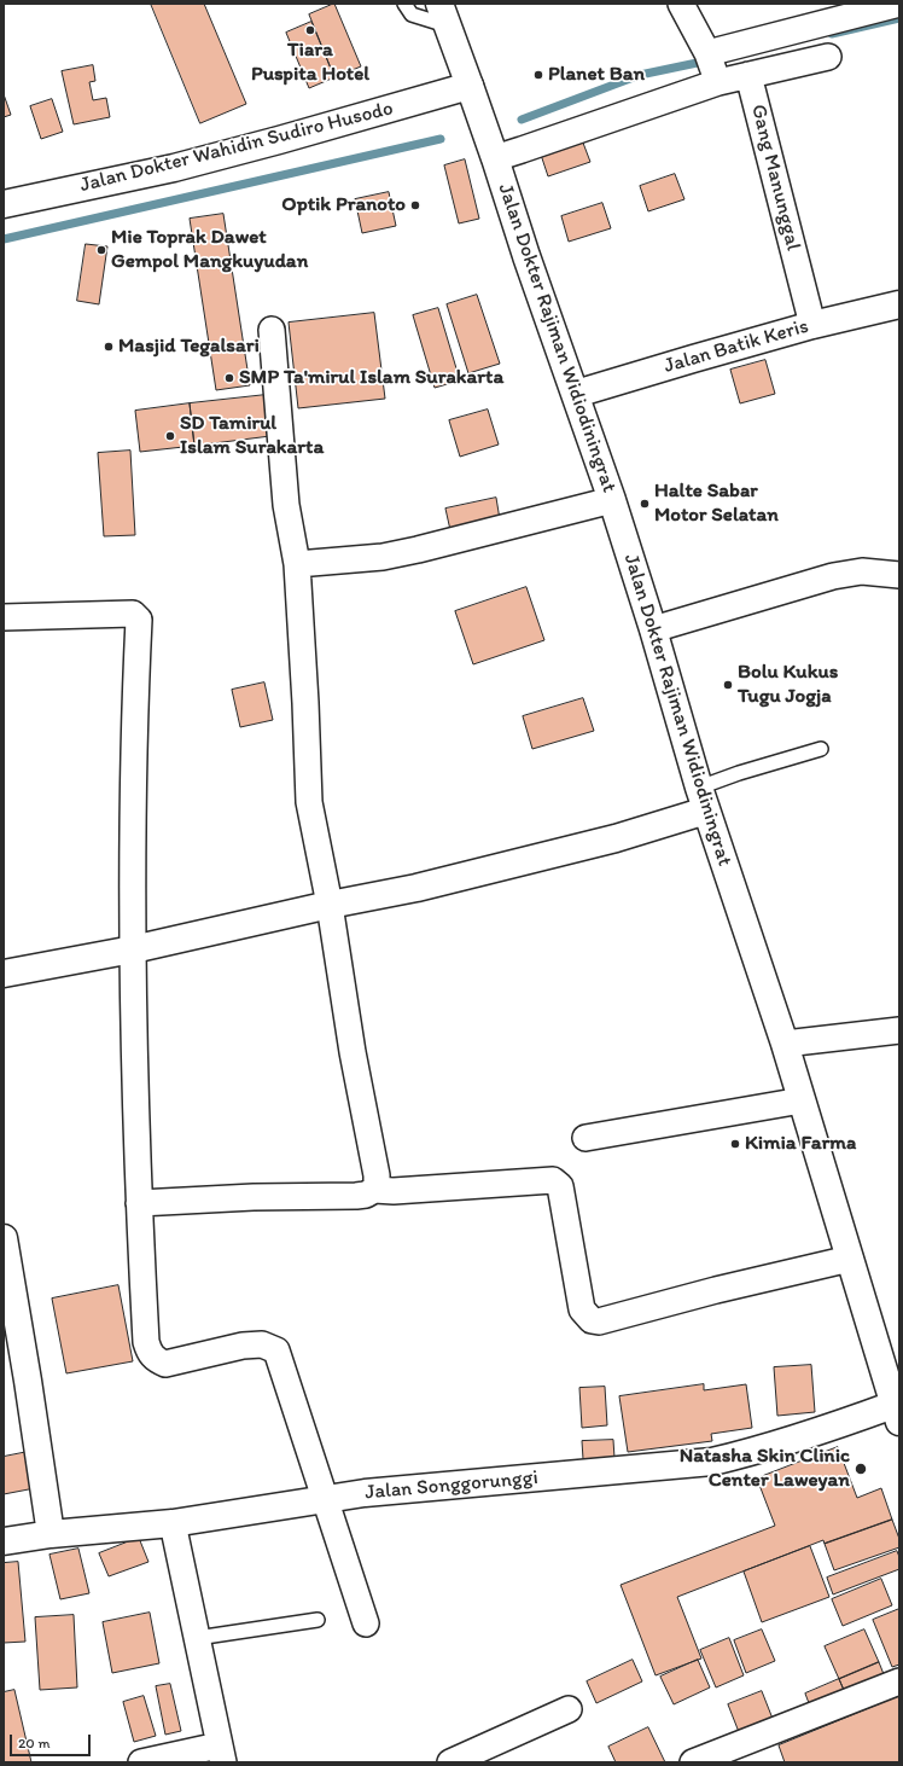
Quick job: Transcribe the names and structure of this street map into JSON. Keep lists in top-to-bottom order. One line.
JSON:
{"streets":{"street":["Jalan Dokter Wahidin Sudiro Husodo","Gang Manunggal","Jalan Dokter Rajiman Widiodiningrat","Jalan Batik Keris","Jalan Songgorunggi"]},"crossings":[["Jalan Dokter Wahidin Sudiro Husodo","Jalan Dokter Rajiman Widiodiningrat"],["Gang Manunggal","Jalan Batik Keris"],["Jalan Dokter Rajiman Widiodiningrat","Jalan Batik Keris"],["Jalan Dokter Rajiman Widiodiningrat","Jalan Songgorunggi"]],"places":["Tiara Puspita Hotel","Planet Ban","Optik Pranoto","Mie Toprak Dawet Gempol Mangkuyudan","Masjid Tegalsari","SMP Ta'mirul Islam Surakarta","SD Tamirul Islam Surakarta","Halte Sabar Motor Selatan","Bolu Kukus Tugu Jogja","Kimia Farma","Natasha Skin Clinic Center Laweyan"],"scale_bar":"20 m"}
